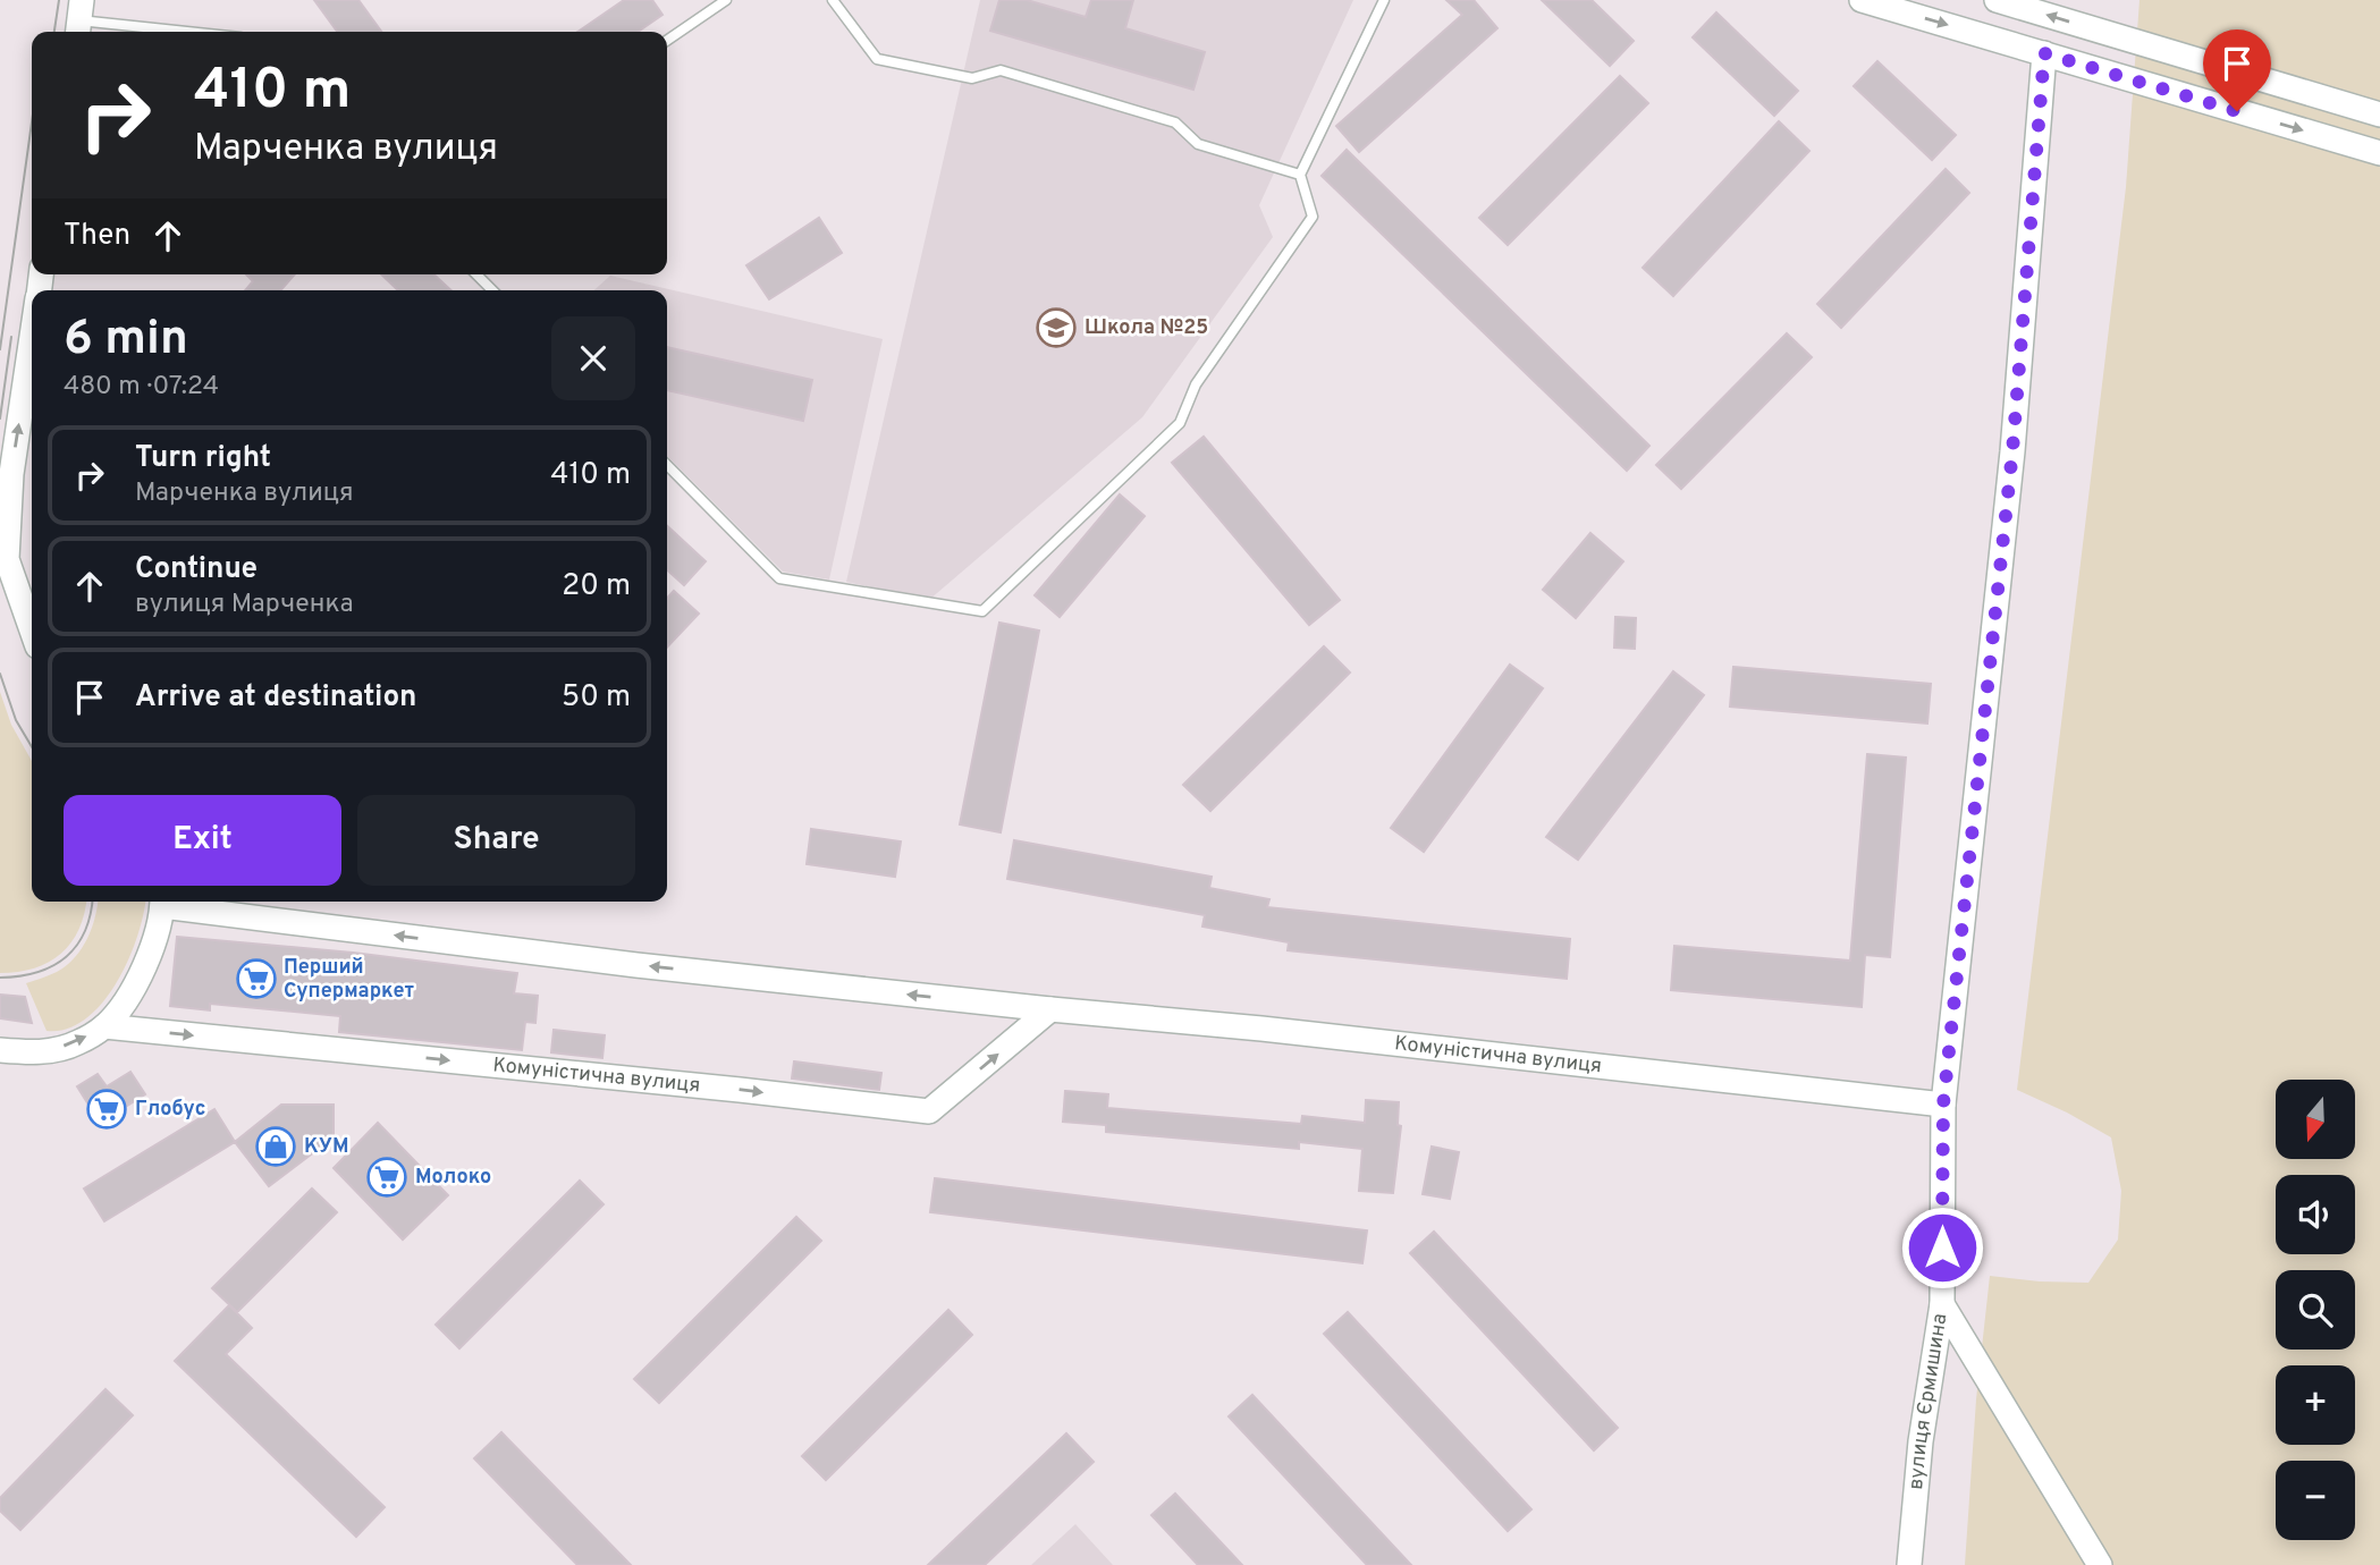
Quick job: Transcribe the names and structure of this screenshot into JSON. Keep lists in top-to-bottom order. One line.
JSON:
{"streets":{"street":["Комуністична вулиця","вулиця Єрмишина"]},"crossings":[["Комуністична вулиця","вулиця Єрмишина"]],"places":{"school or university":["Школа №25"],"supermarket":["Перший Супермаркет","Глобус","Молоко"],"shop":["КУМ"]},"north":"bottom","page":{"turn":["410 m","Марченка вулиця"],"then":"Then","heading":["6 min","480 m · 07:24"],"list":[{"name":"Turn right","note":"Марченка вулиця","value":"410 m"},{"name":"Continue","note":"вулиця Марченка","value":"20 m"},{"name":"Arrive at destination","value":"50 m"}],"buttons":["Exit","Share"],"map_buttons":["+","−"]}}
